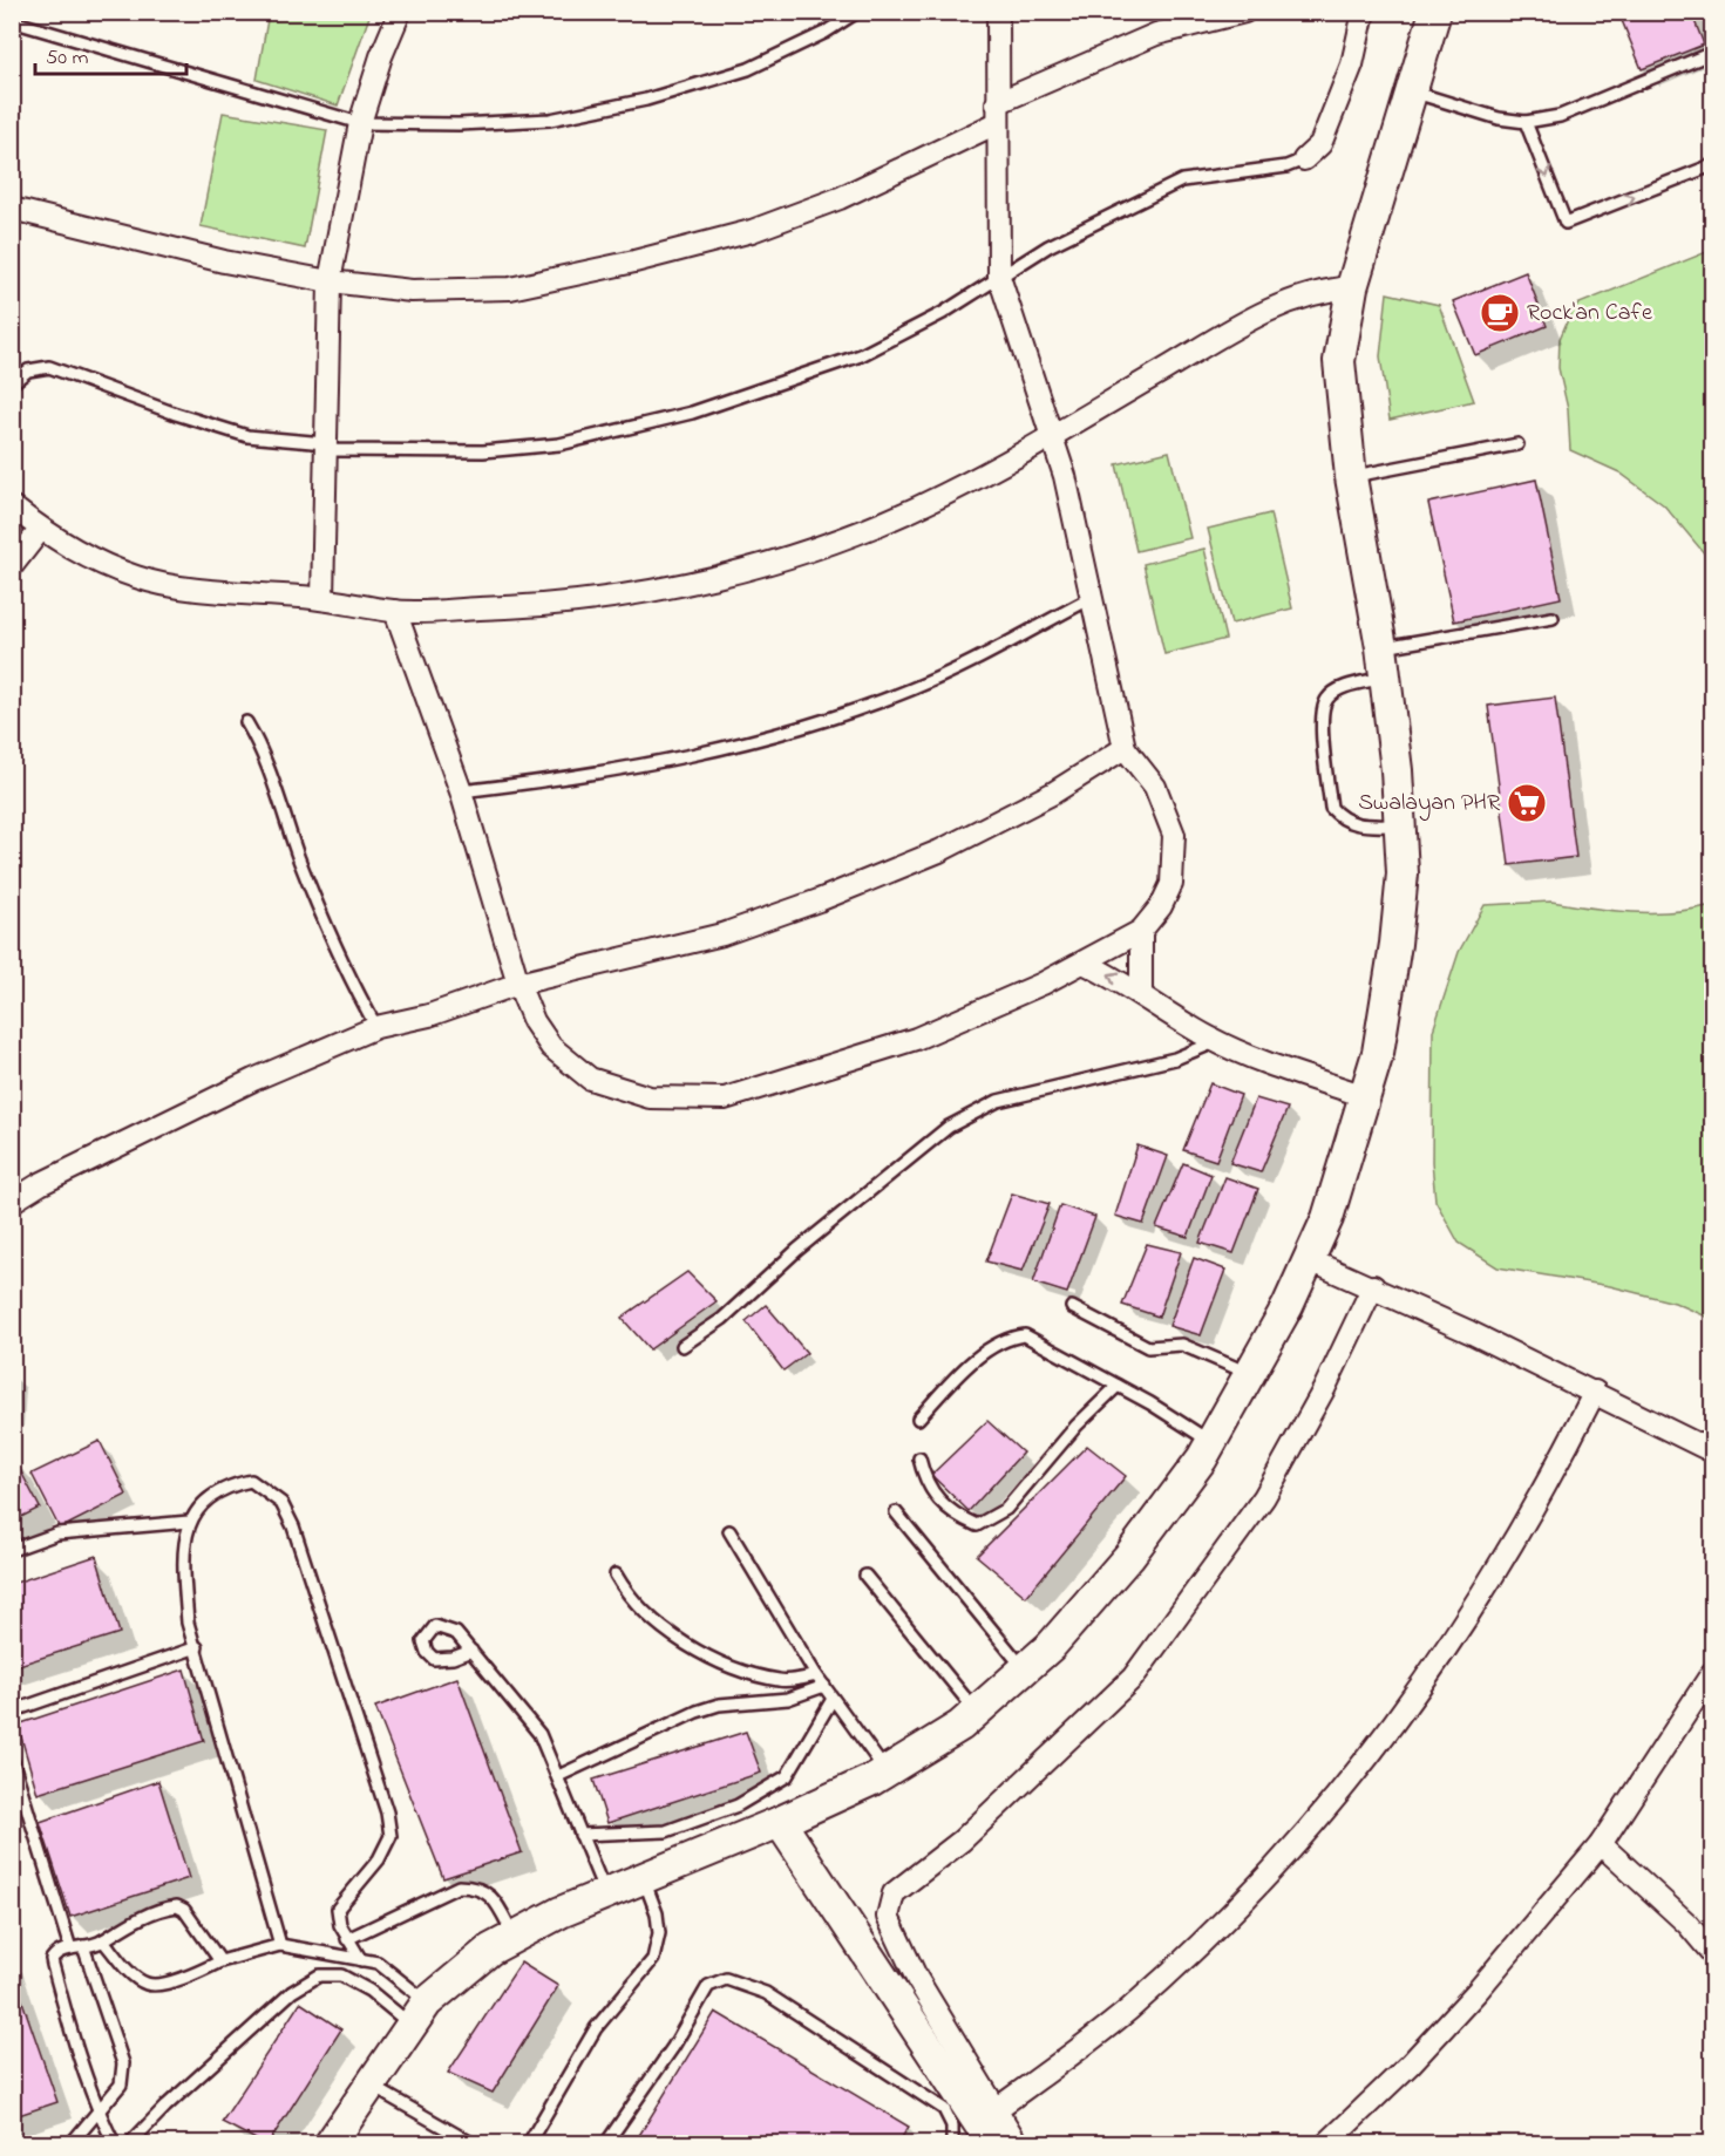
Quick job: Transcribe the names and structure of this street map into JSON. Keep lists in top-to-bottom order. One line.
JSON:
{"places":{"cafe":["Rock'an Cafe"],"supermarket":["Swalayan PHR"]},"scale_bar":"50 m"}
